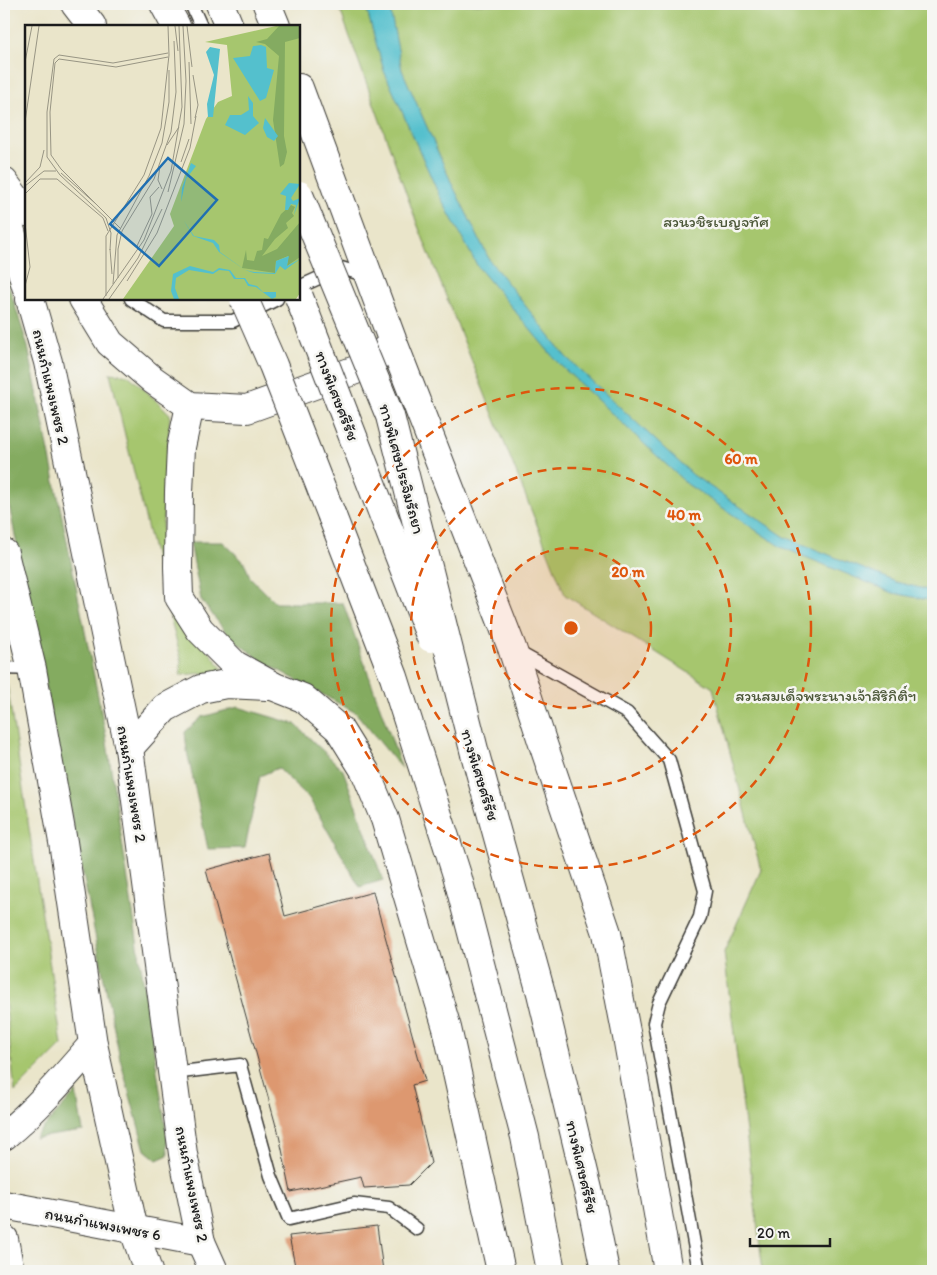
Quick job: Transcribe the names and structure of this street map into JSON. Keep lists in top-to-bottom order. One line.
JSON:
{"streets":{"main road":["ถนนกำแพงเพชร 2","ทางพิเศษศรีรัช","ทางพิเศษประจิมรัถยา","ถนนกำแพงเพชร 6"]},"crossings":[["ถนนกำแพงเพชร 2","ถนนกำแพงเพชร 6"],["ทางพิเศษศรีรัช","ทางพิเศษประจิมรัถยา"]],"parks":["สวนวชิรเบญจทัศ","สวนสมเด็จพระนางเจ้าสิริกิติ์ฯ"],"scale_bar":"20 m","rings":["60 m","40 m","20 m"]}
